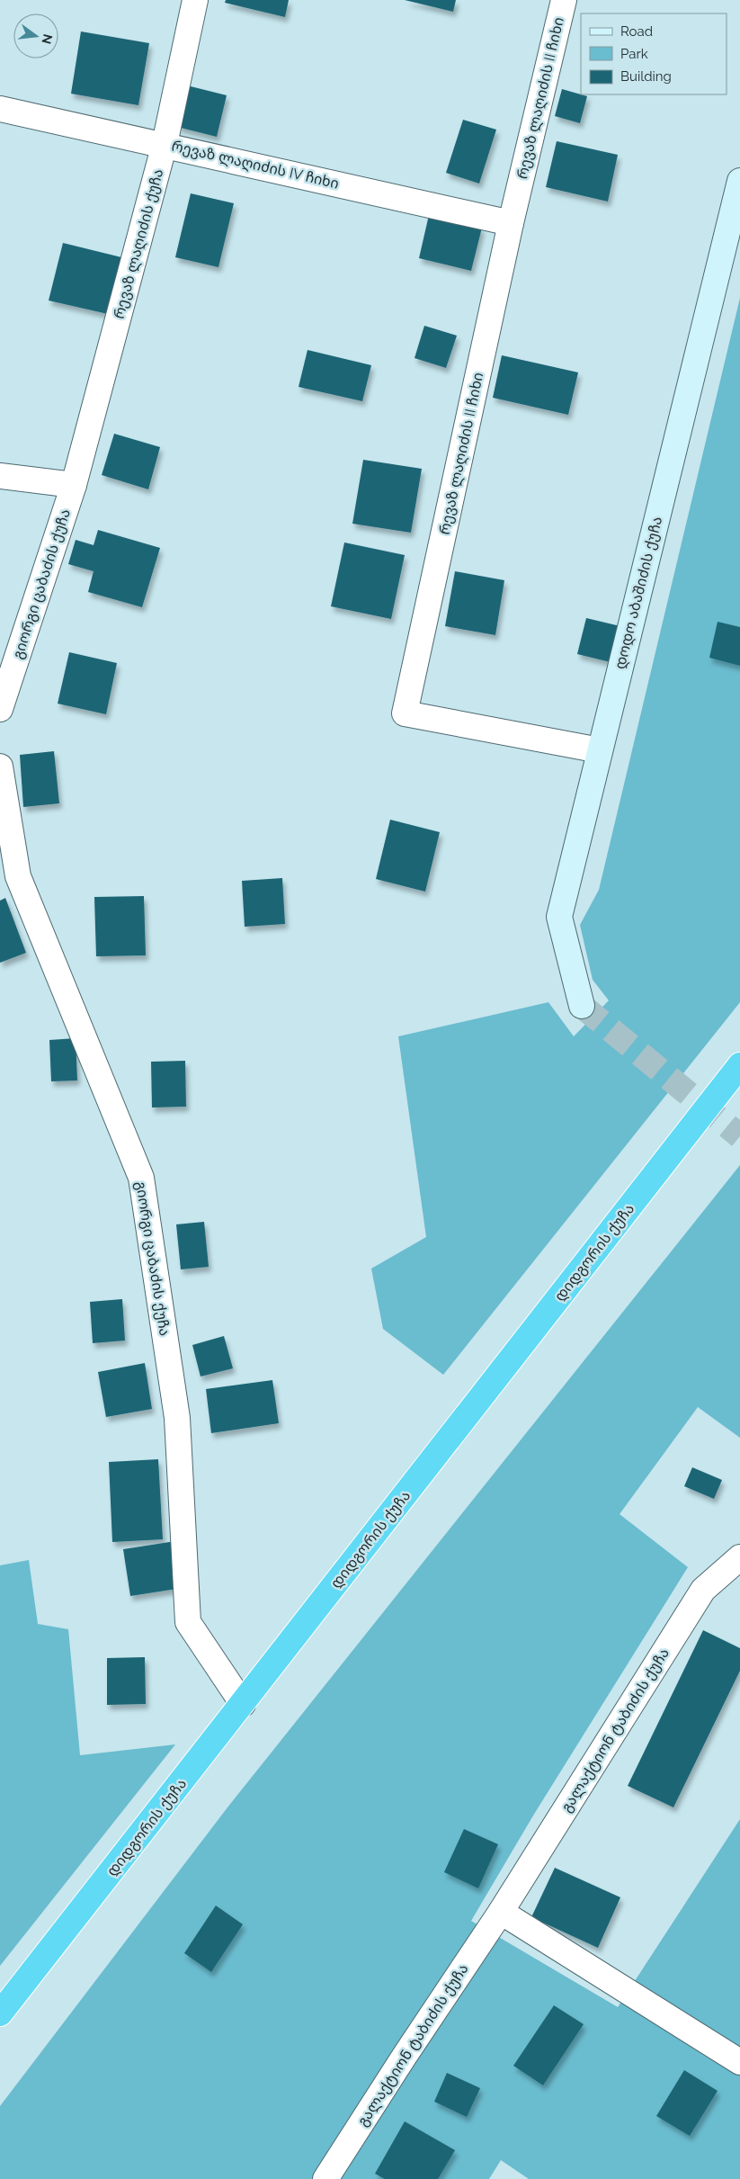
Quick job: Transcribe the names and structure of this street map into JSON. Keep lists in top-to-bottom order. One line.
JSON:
{"streets":{"highway":["დიდგორის ქუჩა"],"street":["რევაზ ლაღიძის II ჩიხი","რევაზ ლაღიძის IV ჩიხი","რევაზ ლაღიძის ქუჩა","გიორგი ცაბაძის ქუჩა","დოდო აბაშიძის ქუჩა","გალაქტიონ ტაბიძის ქუჩა"]},"crossings":[["რევაზ ლაღიძის II ჩიხი","რევაზ ლაღიძის IV ჩიხი"],["რევაზ ლაღიძის II ჩიხი","დოდო აბაშიძის ქუჩა"],["რევაზ ლაღიძის IV ჩიხი","რევაზ ლაღიძის ქუჩა"],["რევაზ ლაღიძის ქუჩა","გიორგი ცაბაძის ქუჩა"],["გიორგი ცაბაძის ქუჩა","დიდგორის ქუჩა"]],"legend":["Road","Park","Building"],"north":"right"}
